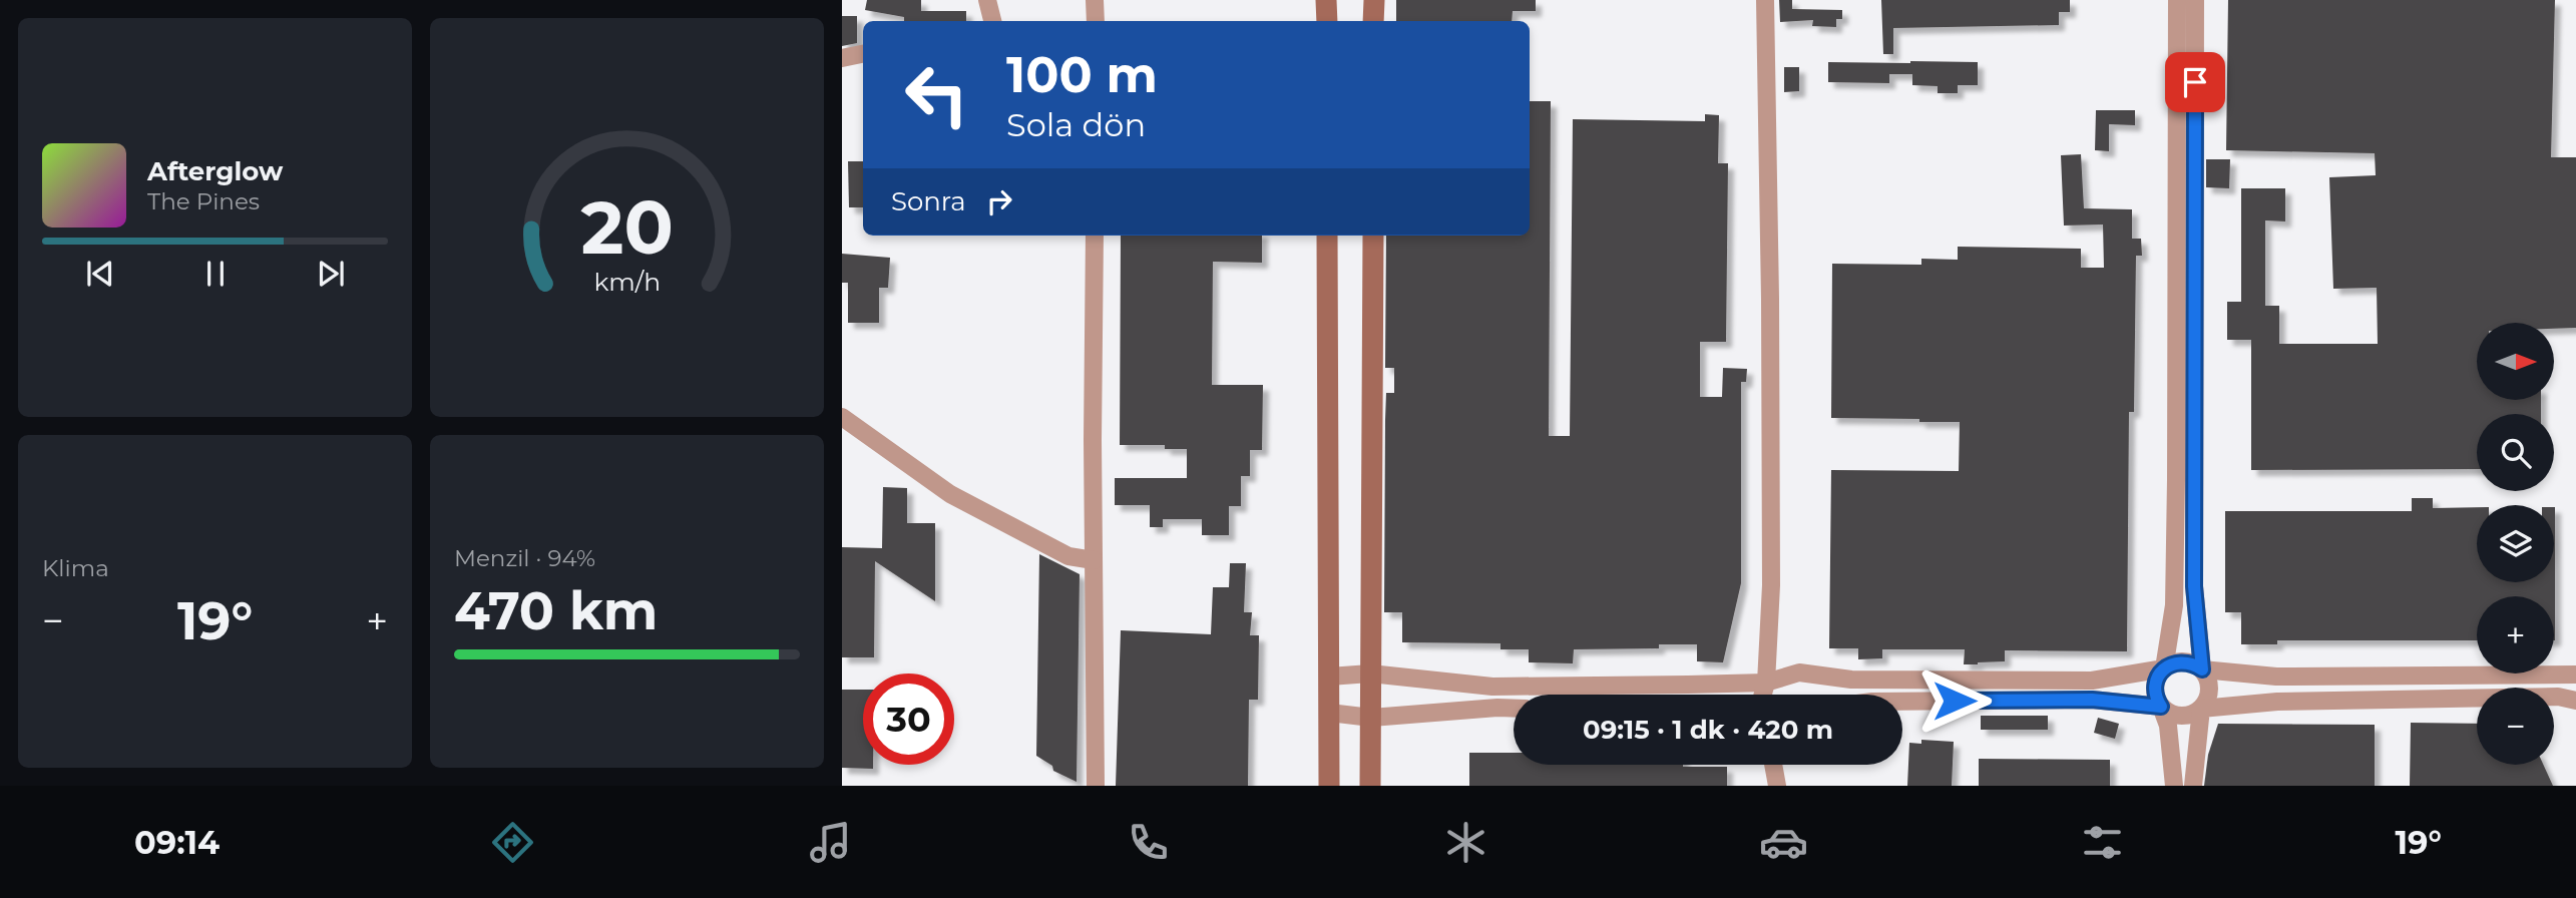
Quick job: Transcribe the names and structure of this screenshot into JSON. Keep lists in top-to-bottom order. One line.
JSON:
{"north":"right","page":{"turn":["100 m","Sola dön"],"song":["Afterglow","The Pines"],"then":"Sonra","map_buttons":["+","−"],"tile":["Klima",["Menzil · 94%","470 km"]],"heat":["−","19°","+"],"limit":"30","trip":"09:15 · 1 dk · 420 m","tabs":["09:14","19°"],"gauge":["20","km/h"]}}
